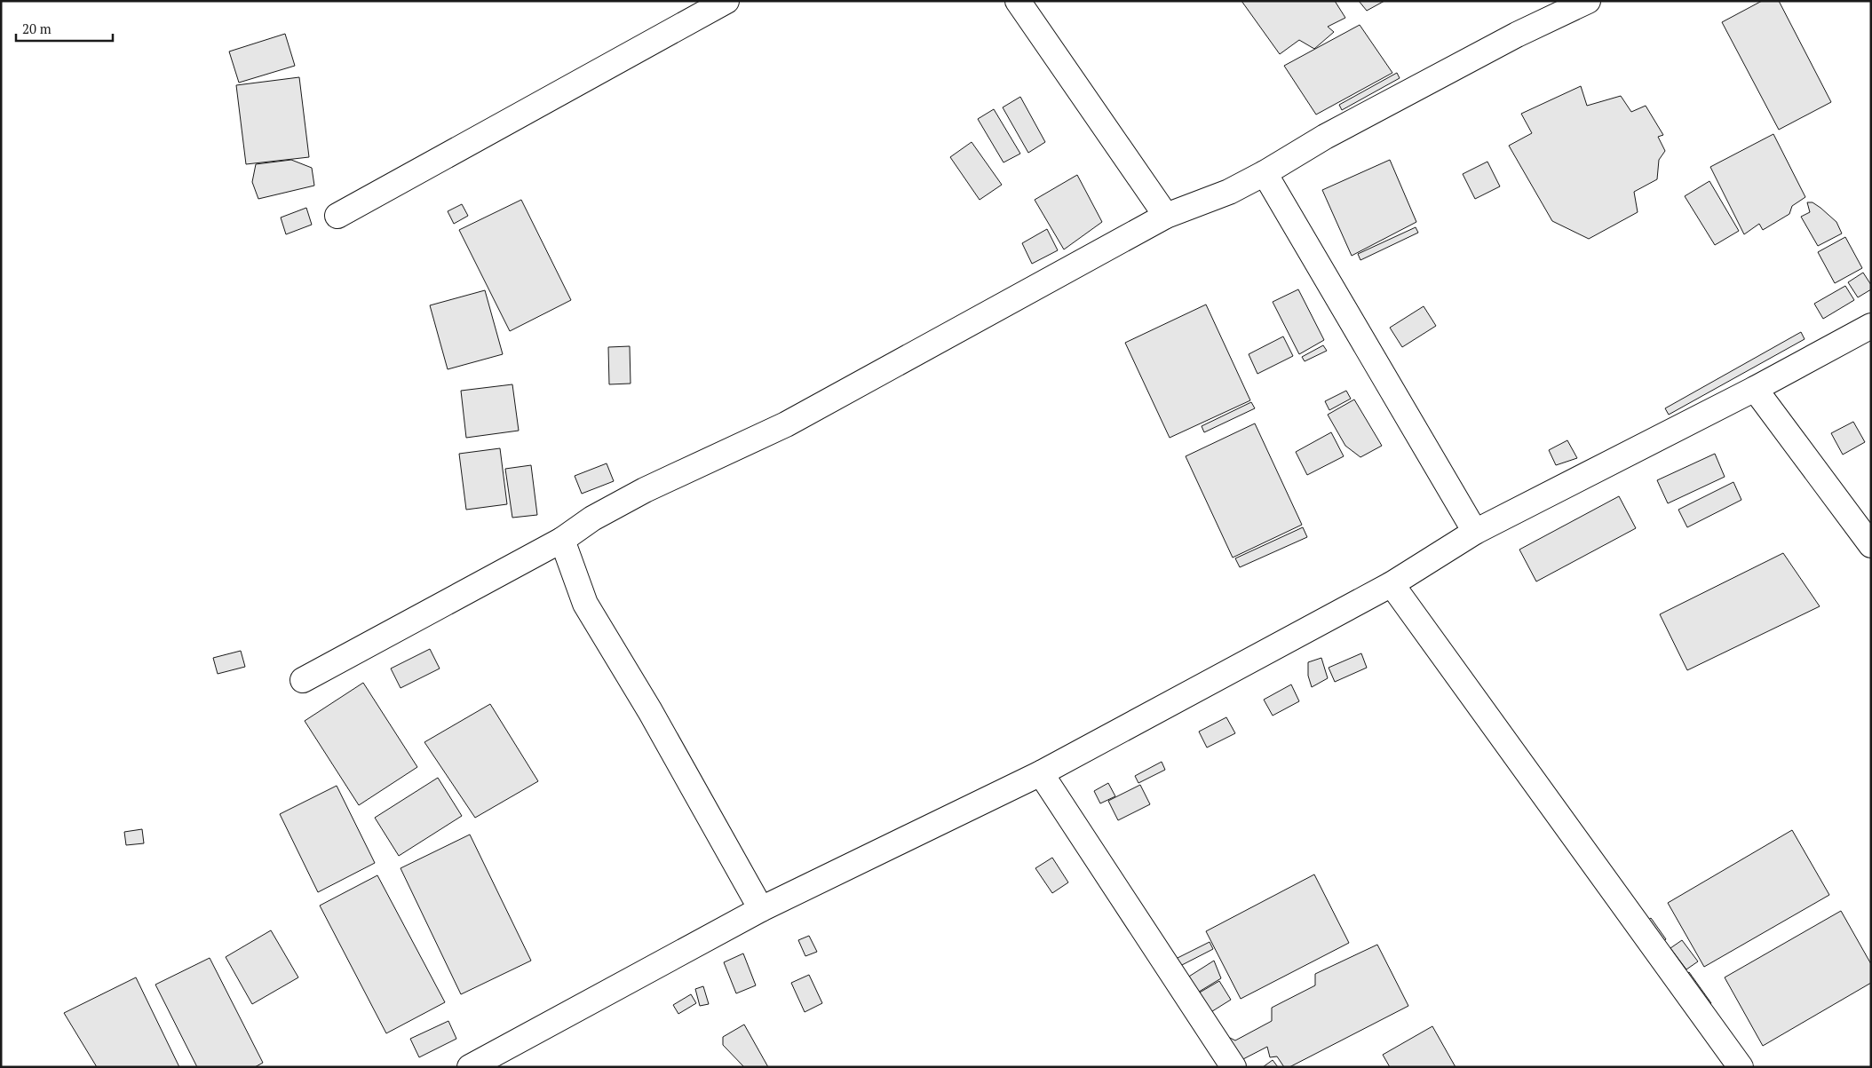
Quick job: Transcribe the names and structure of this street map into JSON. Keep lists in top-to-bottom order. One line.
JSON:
{"scale_bar":"20 m"}
